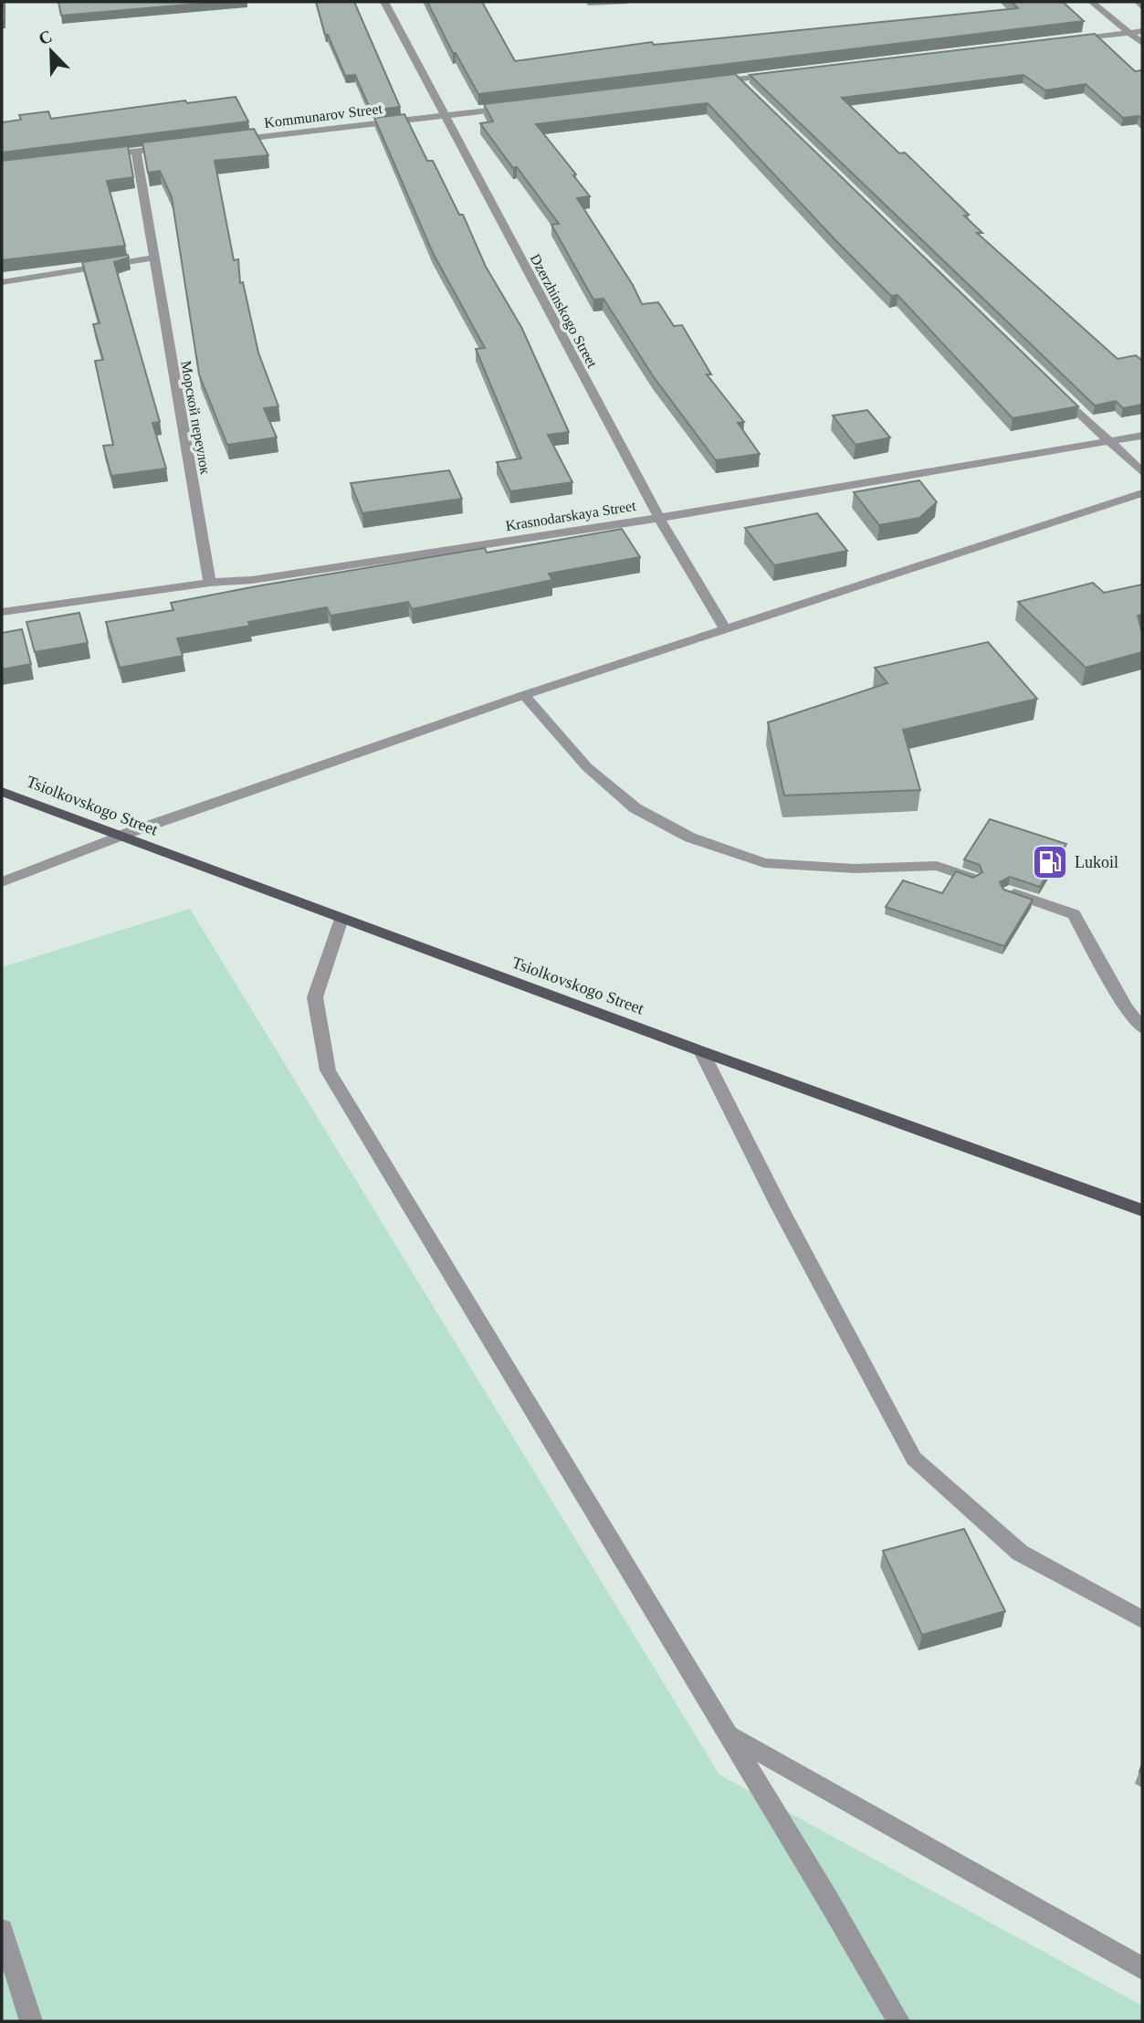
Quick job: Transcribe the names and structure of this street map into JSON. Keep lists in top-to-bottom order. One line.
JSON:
{"streets":{"main road":["Tsiolkovskogo Street"],"street":["Kommunarov Street","Dzerzhinskogo Street","Морской переулок","Krasnodarskaya Street"]},"crossings":[["Kommunarov Street","Dzerzhinskogo Street"],["Dzerzhinskogo Street","Krasnodarskaya Street"],["Морской переулок","Krasnodarskaya Street"]],"places":{"fuel station":["Lukoil"]},"north":"top left"}
